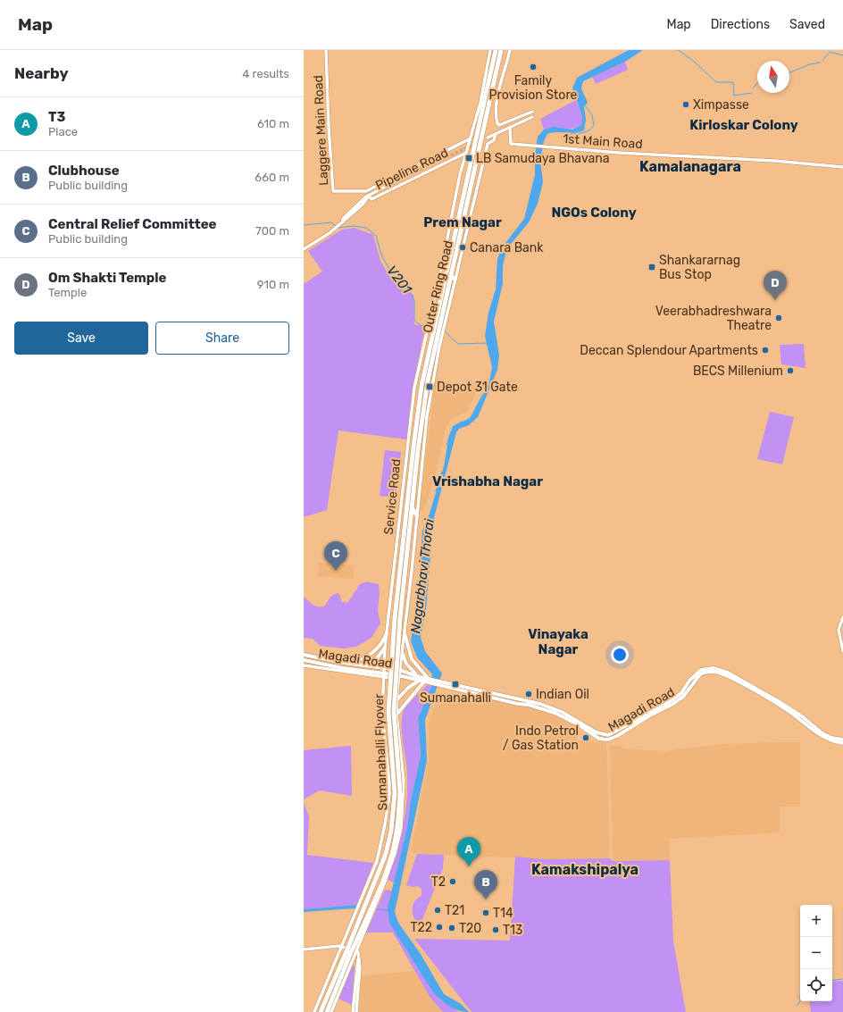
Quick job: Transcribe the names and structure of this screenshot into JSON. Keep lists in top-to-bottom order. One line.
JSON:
{"streets":{"highway":["Outer Ring Road","Sumanahalli Flyover"],"main road":["Magadi Road"],"street":["Laggere Main Road","1st Main Road","Pipeline Road","Service Road"]},"crossings":[["Laggere Main Road","Service Road"],["Pipeline Road","Service Road"],["Outer Ring Road","Sumanahalli Flyover"],["Service Road","Magadi Road"]],"districts":["Kirloskar Colony","Kamalanagara","NGOs Colony","Prem Nagar","Vrishabha Nagar","Vinayaka Nagar","Kamakshipalya"],"water":["V201","Nagarbhavi Thorai"],"places":{"other":["Family Provision Store","Ximpasse","Canara Bank","Veerabhadreshwara Theatre","Deccan Splendour Apartments","BECS Millenium","Indian Oil","Indo Petrol / Gas Station","T2","T21","T14","T22","T20","T13"],"transit":["LB Samudaya Bhavana","Shankararnag Bus Stop","Depot 31 Gate","Sumanahalli"]},"north":"top","page":{"header":"Map","nav":["Map","Directions","Saved"],"heading":["Nearby","4 results"],"list":[{"mark":"A","name":"T3","note":"Place","value":"610 m"},{"mark":"B","name":"Clubhouse","note":"Public building","value":"660 m"},{"mark":"C","name":"Central Relief Committee","note":"Public building","value":"700 m"},{"mark":"D","name":"Om Shakti Temple","note":"Temple","value":"910 m"}],"pins":["D","C","A","B"],"buttons":["Save","Share"],"map_buttons":["+","−"]}}
